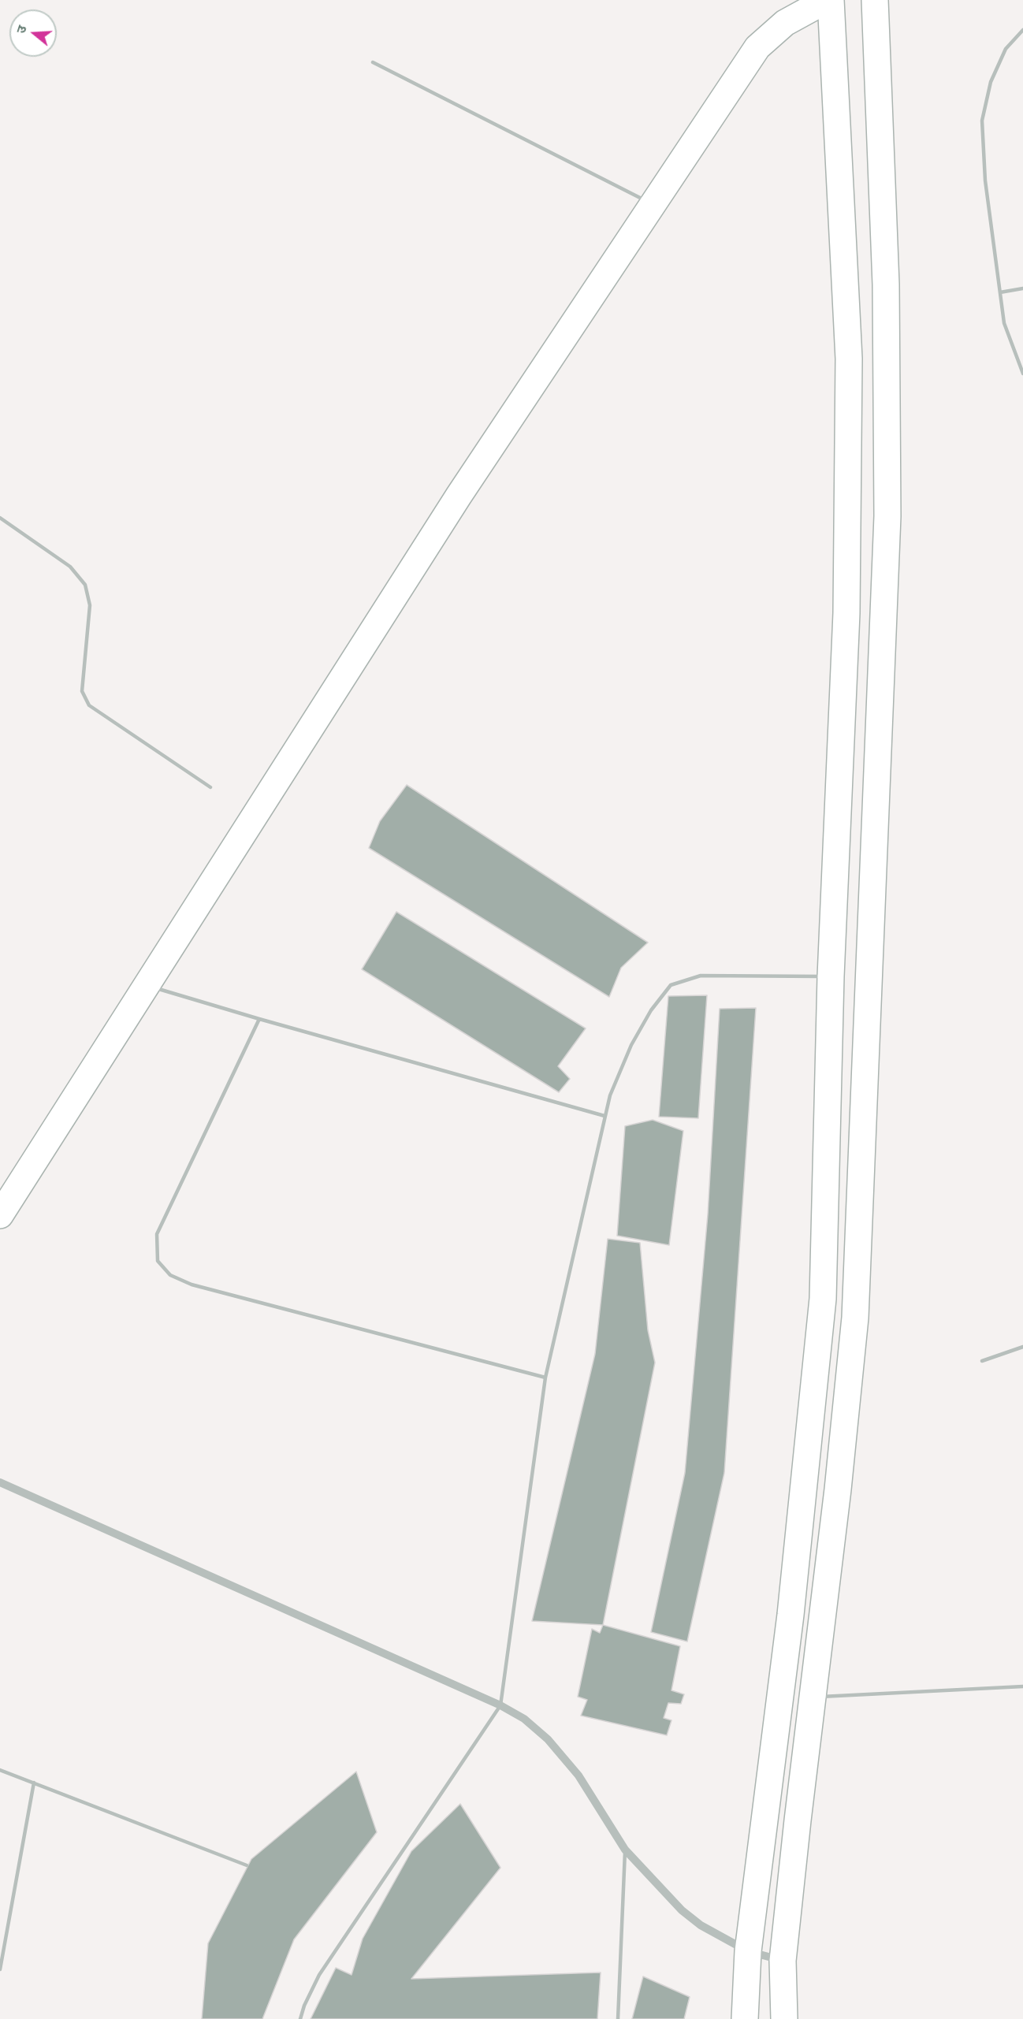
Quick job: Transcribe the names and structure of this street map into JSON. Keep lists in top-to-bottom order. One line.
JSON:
{"north":"left"}
